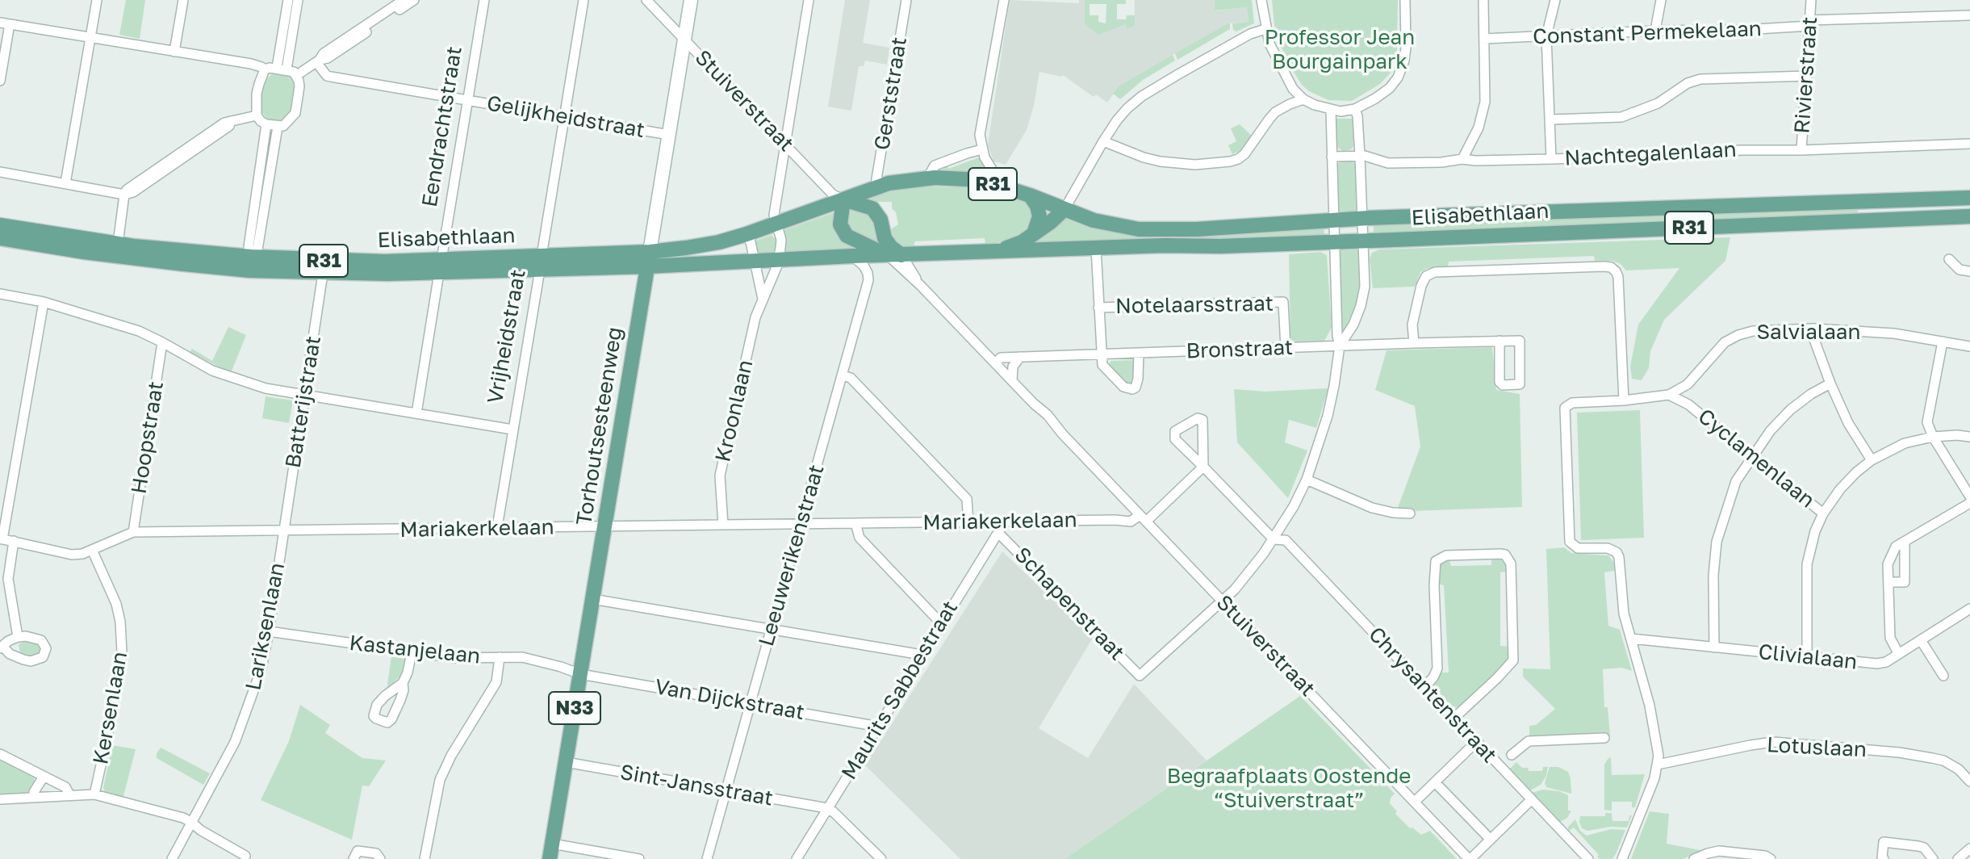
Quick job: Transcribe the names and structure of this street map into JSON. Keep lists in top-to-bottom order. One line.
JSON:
{"streets":{"main road":["R31","Elisabethlaan","Torhoutsesteenweg","N33"],"street":["Constant Permekelaan","Rivierstraat","Gerststraat","Stuiverstraat","Gelijkheidstraat","Eendrachtstraat","Nachtegalenlaan","Notelaarsstraat","Salvialaan","Vrijheidstraat","Bronstraat","Batterijstraat","Kroonlaan","Hoopstraat","Cyclamenlaan","Mariakerkelaan","Leeuwerikenstraat","Schapenstraat","Lariksenlaan","Kastanjelaan","Clivialaan","Maurits Sabbestraat","Chrysantenstraat","Van Dijckstraat","Kersenlaan","Lotuslaan","Sint-Jansstraat"]},"crossings":[["Constant Permekelaan","Rivierstraat"],["Rivierstraat","Nachtegalenlaan"],["Gerststraat","Elisabethlaan"],["Stuiverstraat","Elisabethlaan"],["Stuiverstraat","Bronstraat"],["Stuiverstraat","Torhoutsesteenweg"],["Stuiverstraat","Mariakerkelaan"],["Stuiverstraat","Schapenstraat"],["Gelijkheidstraat","Eendrachtstraat"],["Gelijkheidstraat","Vrijheidstraat"],["Gelijkheidstraat","Torhoutsesteenweg"],["Eendrachtstraat","Elisabethlaan"],["R31","Elisabethlaan"],["Elisabethlaan","Vrijheidstraat"],["Elisabethlaan","Batterijstraat"],["Elisabethlaan","Kroonlaan"],["Elisabethlaan","Torhoutsesteenweg"],["Elisabethlaan","Leeuwerikenstraat"],["Notelaarsstraat","Bronstraat"],["Salvialaan","Cyclamenlaan"],["Vrijheidstraat","Mariakerkelaan"],["Batterijstraat","Mariakerkelaan"],["Batterijstraat","Lariksenlaan"],["Kroonlaan","Mariakerkelaan"],["Torhoutsesteenweg","Mariakerkelaan"],["Torhoutsesteenweg","Kastanjelaan"],["Torhoutsesteenweg","Van Dijckstraat"],["Torhoutsesteenweg","Sint-Jansstraat"],["Hoopstraat","Mariakerkelaan"],["Mariakerkelaan","Leeuwerikenstraat"],["Mariakerkelaan","Lariksenlaan"],["Mariakerkelaan","Maurits Sabbestraat"],["Mariakerkelaan","Kersenlaan"],["Leeuwerikenstraat","Van Dijckstraat"],["Leeuwerikenstraat","Sint-Jansstraat"],["Schapenstraat","Maurits Sabbestraat"],["Lariksenlaan","Kastanjelaan"],["Kastanjelaan","Van Dijckstraat"],["Maurits Sabbestraat","Van Dijckstraat"],["Maurits Sabbestraat","Sint-Jansstraat"]],"parks":["Professor Jean Bourgainpark","Begraafplaats Oostende “Stuiverstraat”"]}
